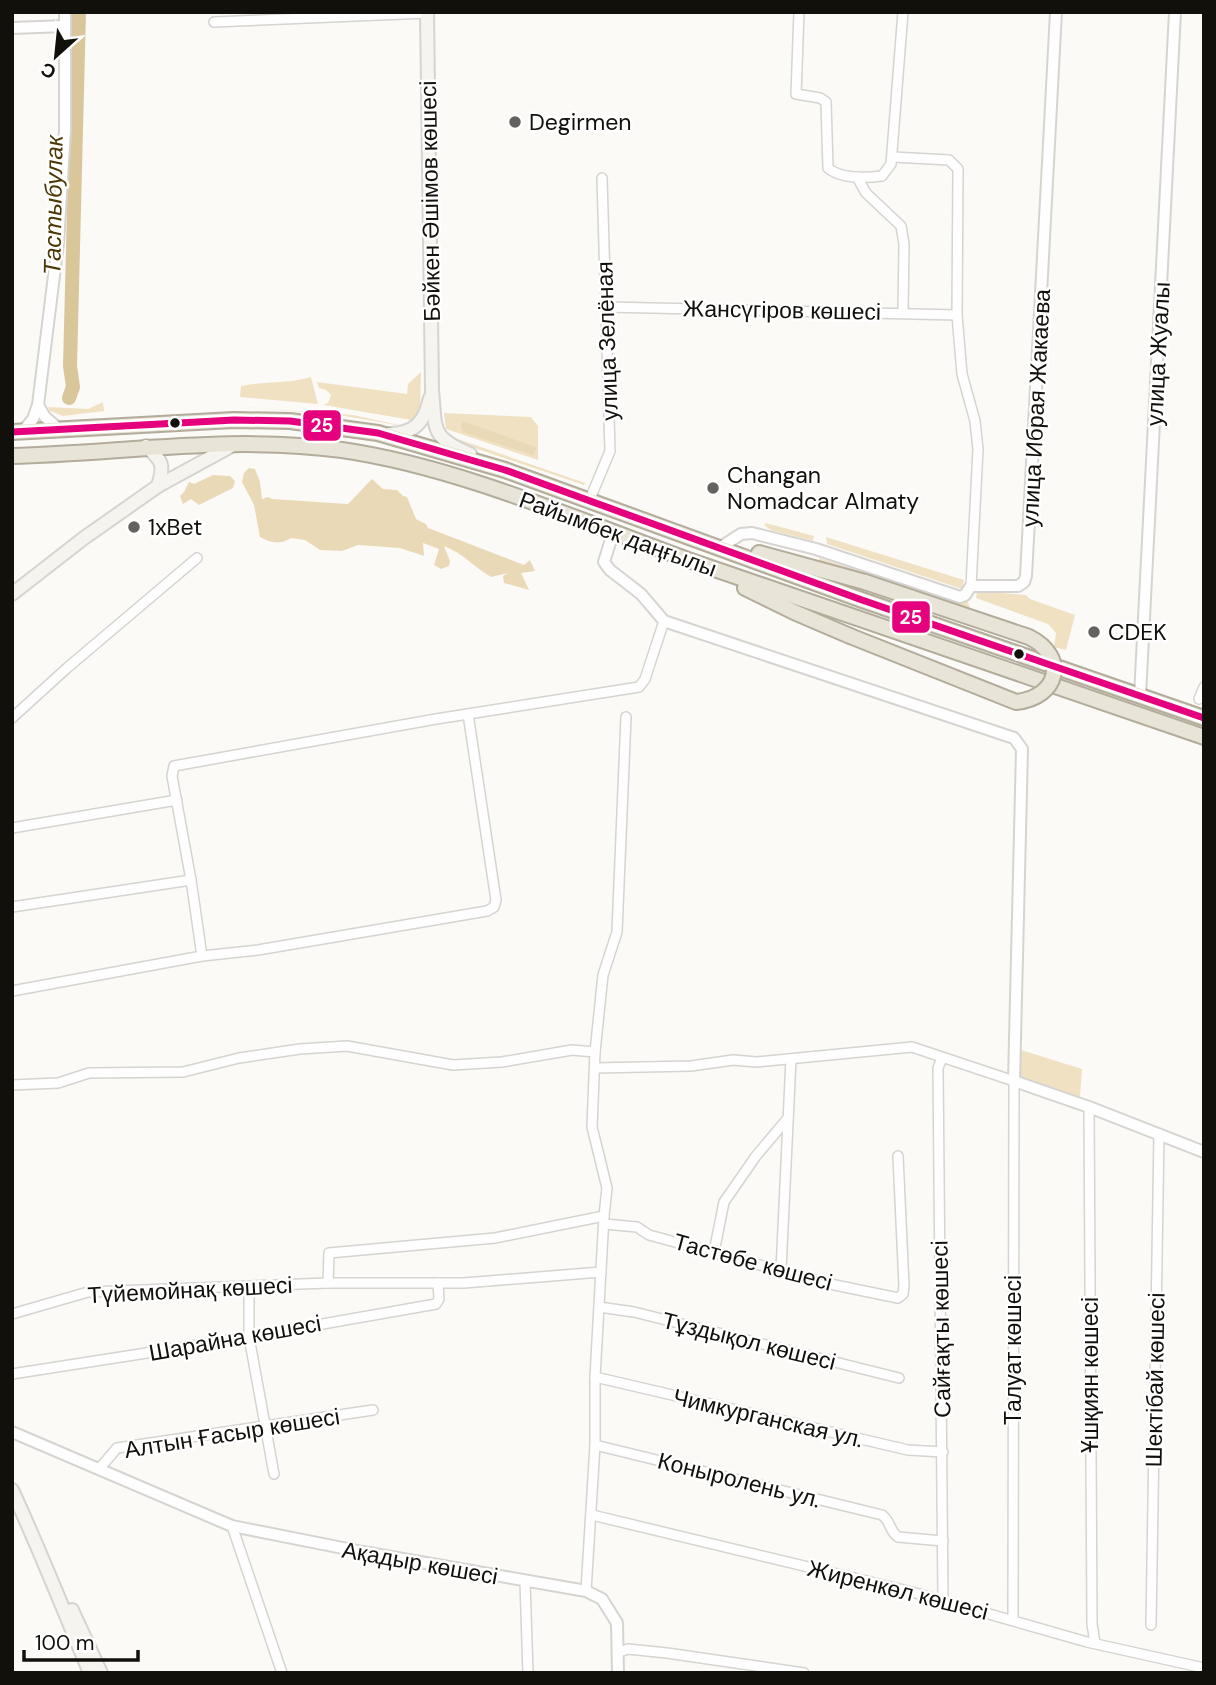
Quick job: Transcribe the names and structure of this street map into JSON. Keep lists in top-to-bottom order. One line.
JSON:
{"streets":{"highway":["Райымбек даңғылы"],"main road":["Бәйкен Әшімов көшесі"],"street":["Жансүгіров көшесі","улица Зелёная","улица Жуалы","улица Ибрая Жакаева","Тастөбе көшесі","Түйемойнақ көшесі","Сайғақты көшесі","Шарайна көшесі","Тұздықол көшесі","Талуат көшесі","Ұшқиян көшесі","Шектібай көшесі","Чимкурганская ул.","Алтын Ғасыр көшесі","Коныролень ул.","Ақадыр көшесі","Жиренкөл көшесі"]},"crossings":[["Бәйкен Әшімов көшесі","Райымбек даңғылы"],["Жансүгіров көшесі","улица Зелёная"],["улица Зелёная","Райымбек даңғылы"],["улица Жуалы","Райымбек даңғылы"],["Түйемойнақ көшесі","Шарайна көшесі"],["Сайғақты көшесі","Чимкурганская ул."],["Сайғақты көшесі","Коныролень ул."],["Сайғақты көшесі","Жиренкөл көшесі"],["Талуат көшесі","Жиренкөл көшесі"],["Ұшқиян көшесі","Жиренкөл көшесі"],["Алтын Ғасыр көшесі","Ақадыр көшесі"]],"water":["Тастыбулак"],"places":["Degirmen","Changan Nomadcar Almaty","1xBet","CDEK"],"lines":["transit line 25"],"scale_bar":"100 m","north":"bottom left"}
